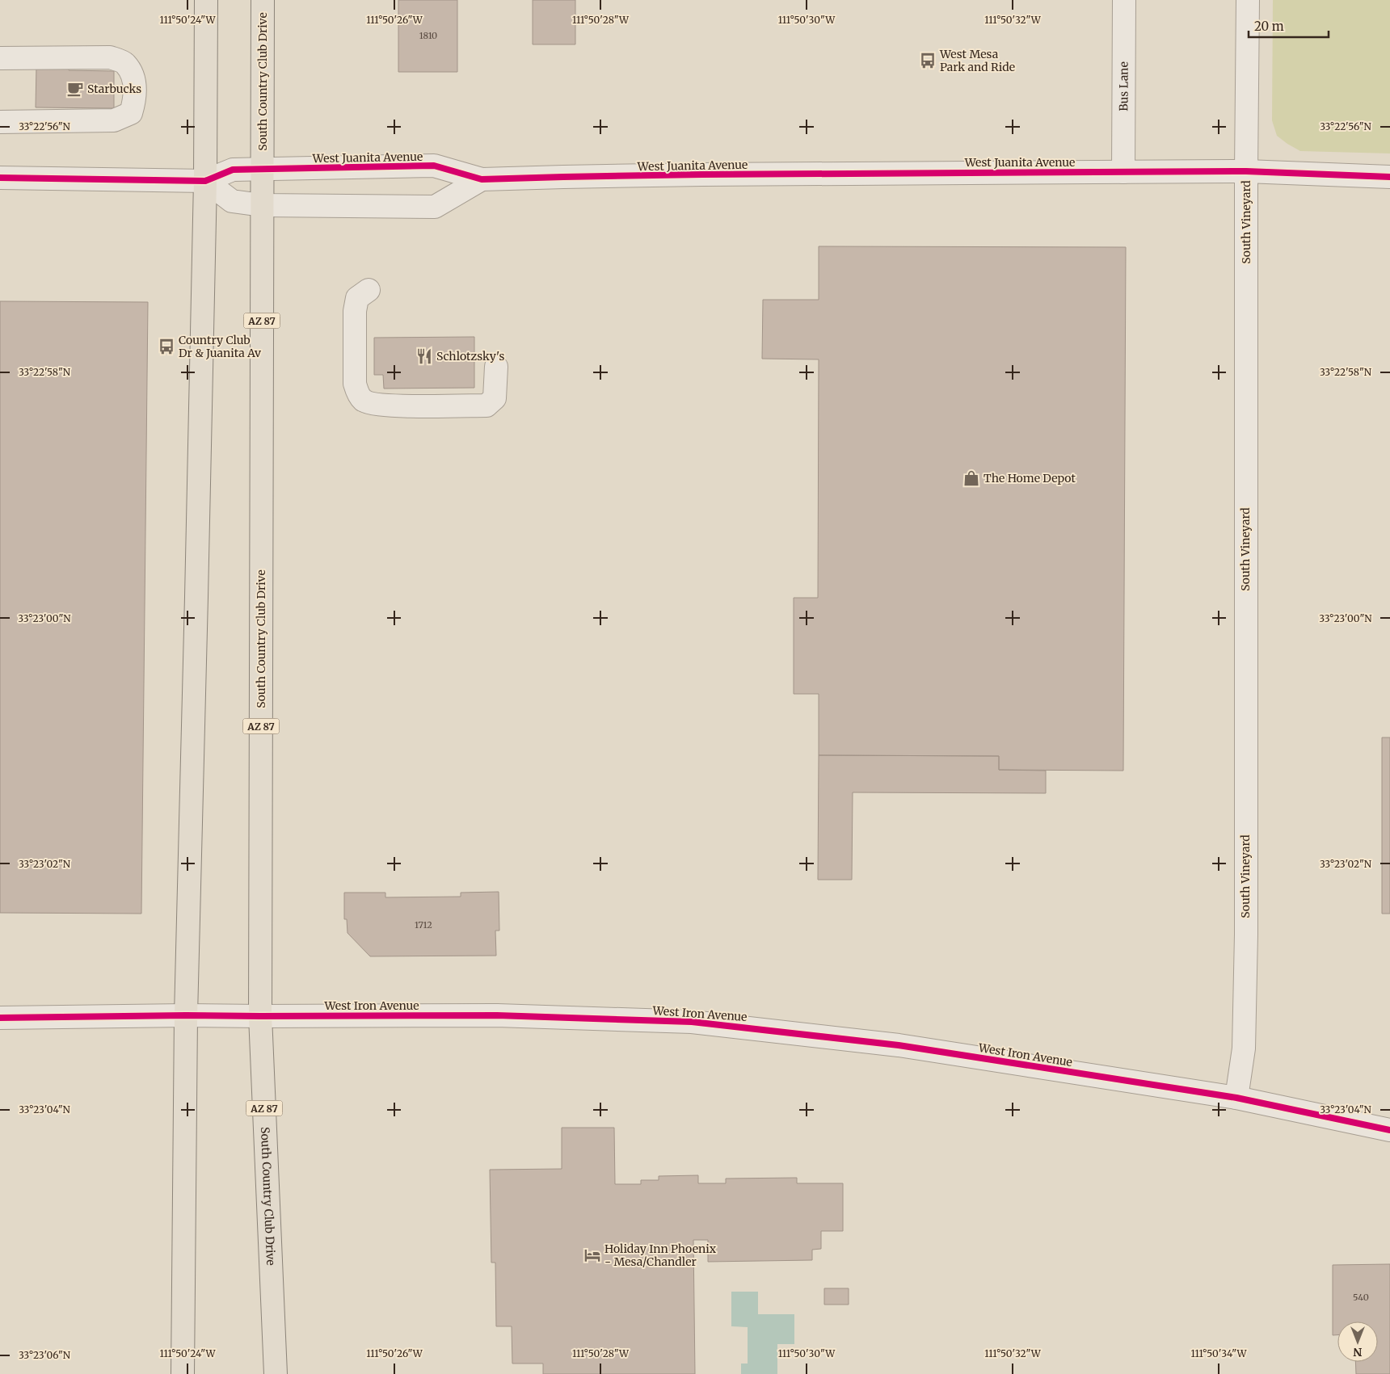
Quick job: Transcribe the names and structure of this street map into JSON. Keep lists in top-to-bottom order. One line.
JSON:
{"streets":{"main road":["South Country Club Drive","AZ 87"],"street":["Bus Lane","West Juanita Avenue","South Vineyard","West Iron Avenue"]},"crossings":[["South Country Club Drive","West Juanita Avenue"],["South Country Club Drive","West Iron Avenue"],["Bus Lane","West Juanita Avenue"],["West Juanita Avenue","South Vineyard"],["South Vineyard","West Iron Avenue"]],"places":{"bus stop":["West Mesa Park and Ride","Country Club Dr & Juanita Av"],"cafe":["Starbucks"],"restaurant":["Schlotzsky's"],"shop":["The Home Depot"],"hotel":["Holiday Inn Phoenix - Mesa/Chandler"]},"house_numbers":["1810","1712","540"],"scale_bar":"20 m","north":"bottom","coordinates":["111°50'24\"W","111°50'26\"W","111°50'28\"W","111°50'30\"W","111°50'32\"W","33°22'56\"N","33°22'58\"N","33°23'00\"N","33°23'02\"N","33°23'04\"N","111°50'34\"W","33°23'06\"N"]}
